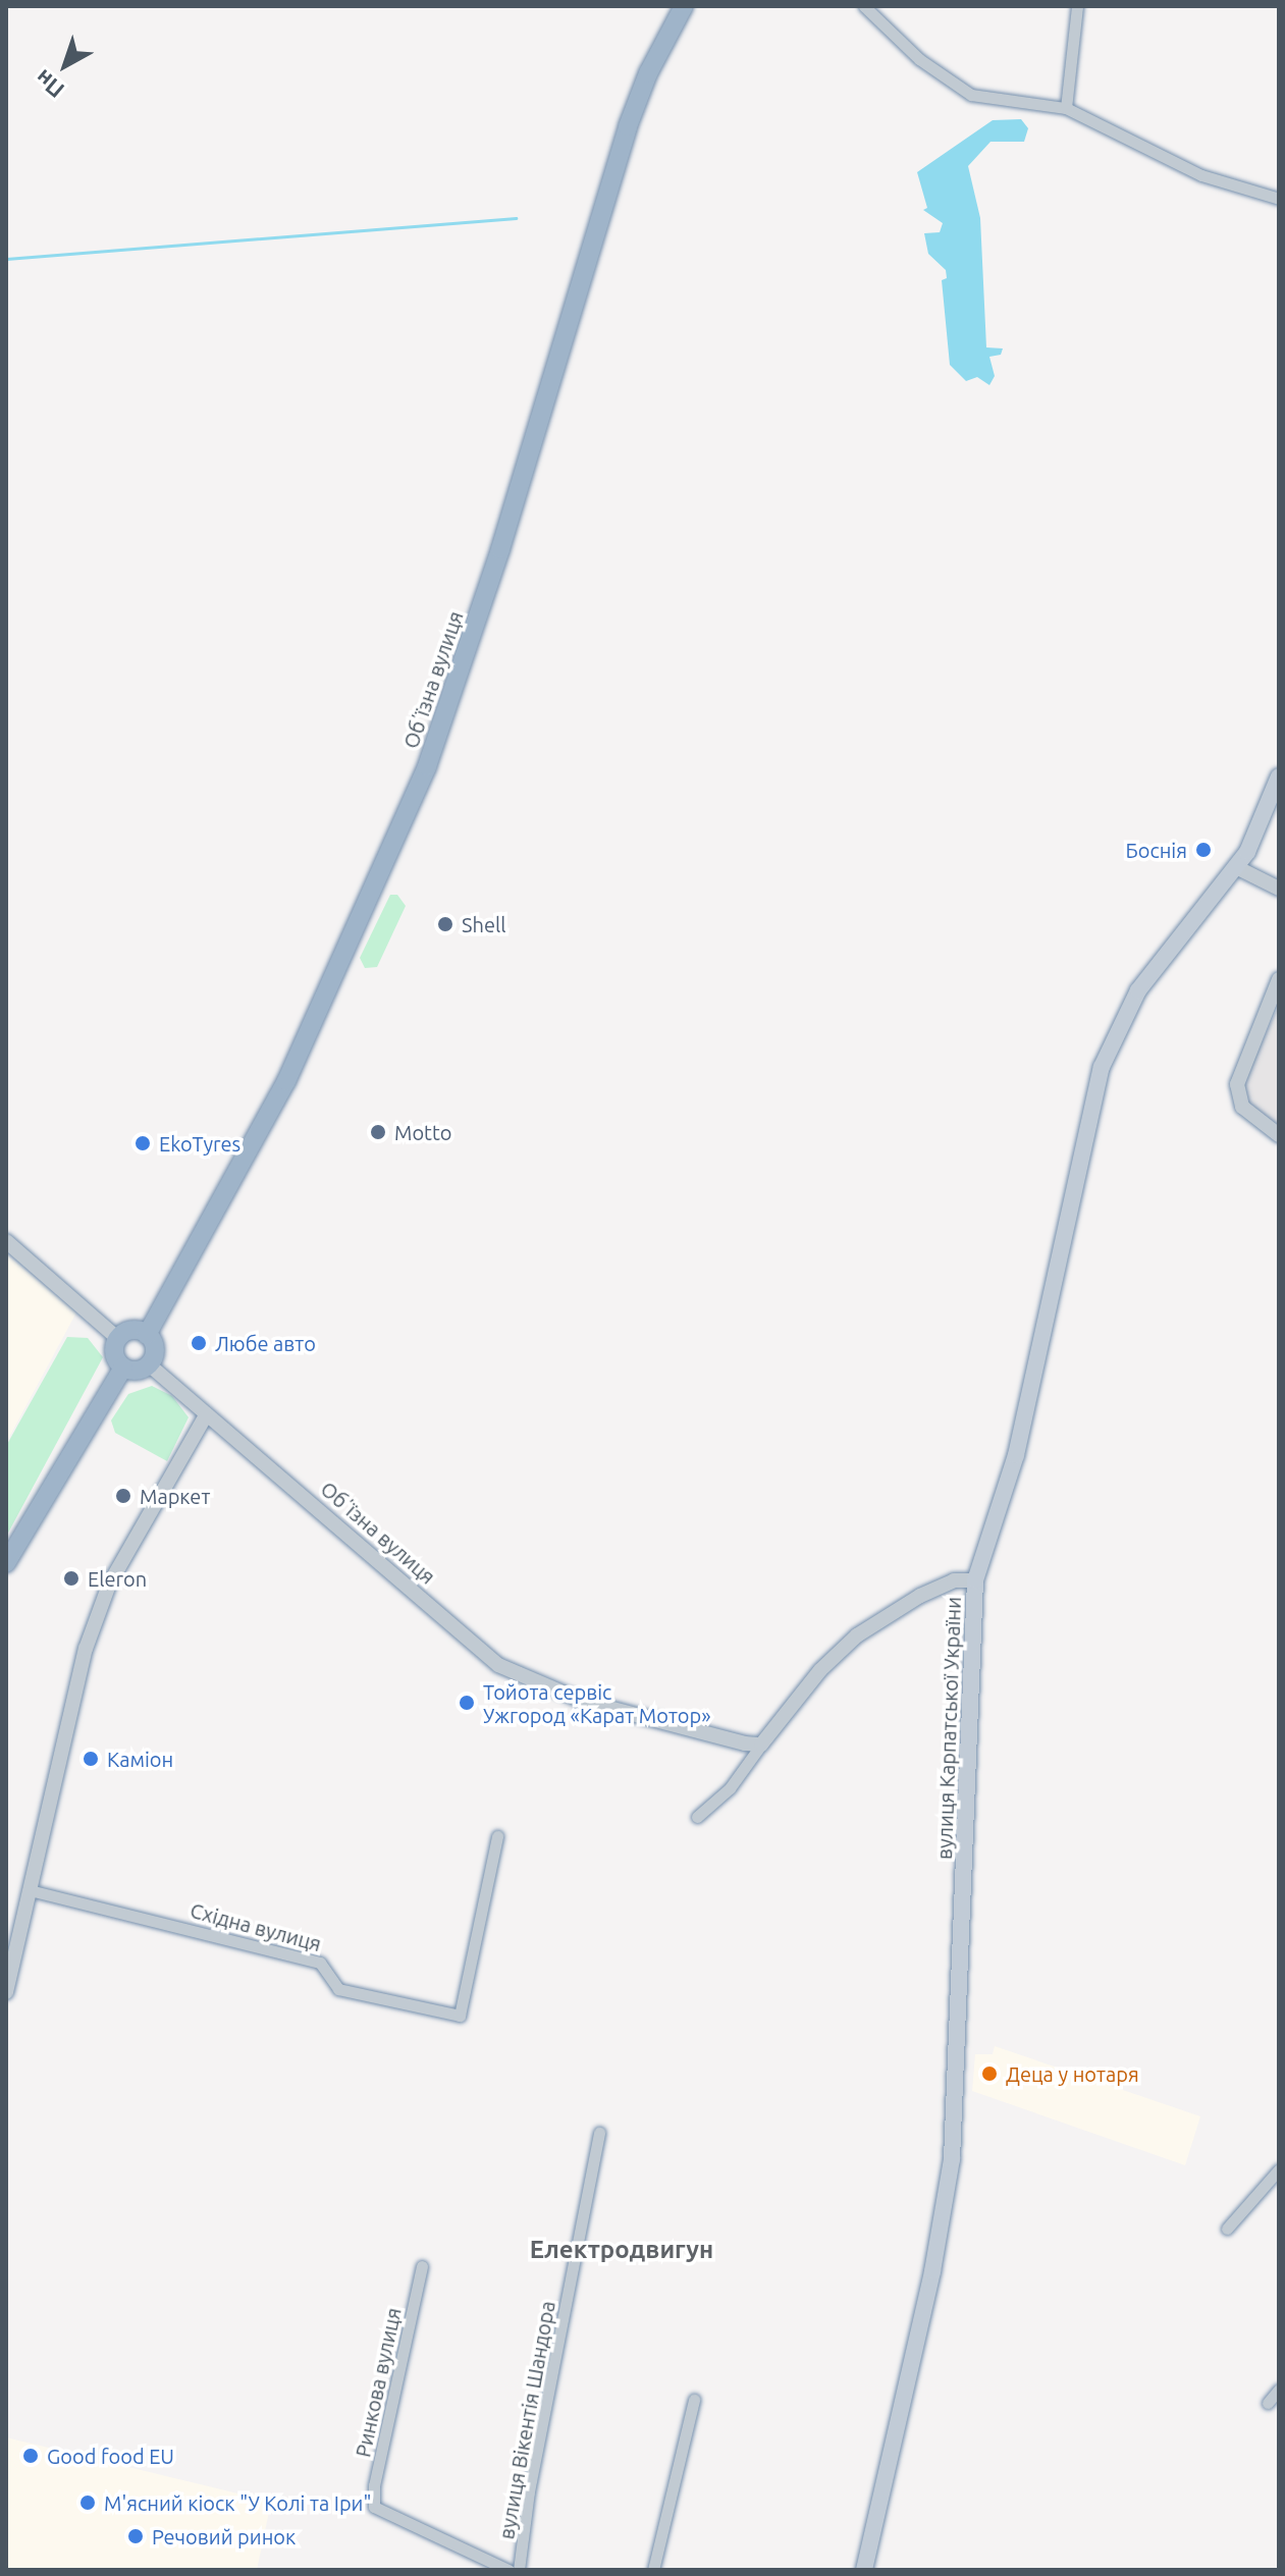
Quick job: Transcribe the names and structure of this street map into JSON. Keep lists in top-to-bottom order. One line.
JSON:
{"streets":{"highway":["Обʼїзна вулиця"],"main road":["вулиця Карпатської України"],"street":["Східна вулиця","Ринкова вулиця","вулиця Вікентія Шандора"]},"districts":["Електродвигун"],"places":["Боснія","Shell","Motto","EkoTyres","Любе авто","Маркет","Eleron","Тойота сервіс Ужгород «Карат Мотор»","Каміон","Деца у нотаря","Good food EU","М'ясний кіоск \"У Колі та Іри\"","Речовий ринок"],"north":"bottom left"}
